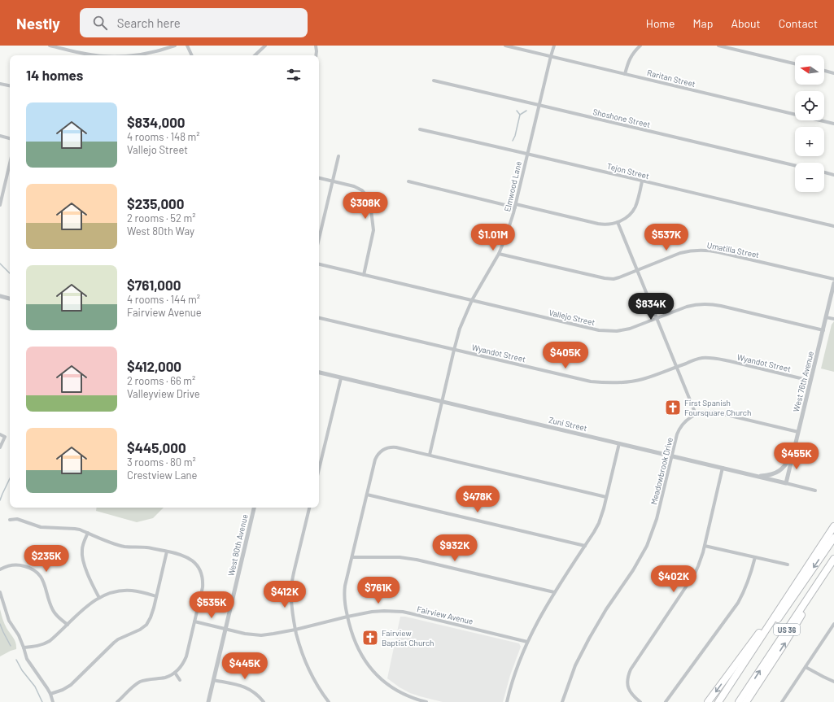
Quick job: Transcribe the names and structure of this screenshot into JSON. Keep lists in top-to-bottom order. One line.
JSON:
{"streets":{"highway":["US 36"],"street":["Raritan Street","Shoshone Street","Tejon Street","Elmwood Lane","Umatilla Street","Vallejo Street","Wyandot Street","West 76th Avenue","Zuni Street","Meadowbrook Drive","West 80th Avenue","Fairview Avenue"]},"crossings":[["Raritan Street","Elmwood Lane"],["Shoshone Street","Elmwood Lane"],["Tejon Street","Elmwood Lane"],["Elmwood Lane","Umatilla Street"],["Elmwood Lane","Vallejo Street"],["Elmwood Lane","Wyandot Street"],["Elmwood Lane","Zuni Street"],["Vallejo Street","West 76th Avenue"],["Wyandot Street","West 76th Avenue"],["West 76th Avenue","Zuni Street"],["Zuni Street","Meadowbrook Drive"],["West 80th Avenue","Fairview Avenue"]],"places":{"church":["First Spanish Foursquare Church","Fairview Baptist Church"]},"north":"left","page":{"header":"Nestly","search":"Search here","nav":["Home","Map","About","Contact"],"map_buttons":["+","−"],"heading":"14 homes","list":[{"name":"$834,000","note":"4 rooms · 148 m² · Vallejo Street"},{"name":"$235,000","note":"2 rooms · 52 m² · West 80th Way"},{"name":"$761,000","note":"4 rooms · 144 m² · Fairview Avenue"},{"name":"$412,000","note":"2 rooms · 66 m² · Valleyview Drive"},{"name":"$445,000","note":"3 rooms · 80 m² · Crestview Lane"}],"price":["$308K","$1.01M","$537K","$834K","$405K","$455K","$478K","$932K","$235K","$402K","$761K","$412K","$535K","$445K"]}}
